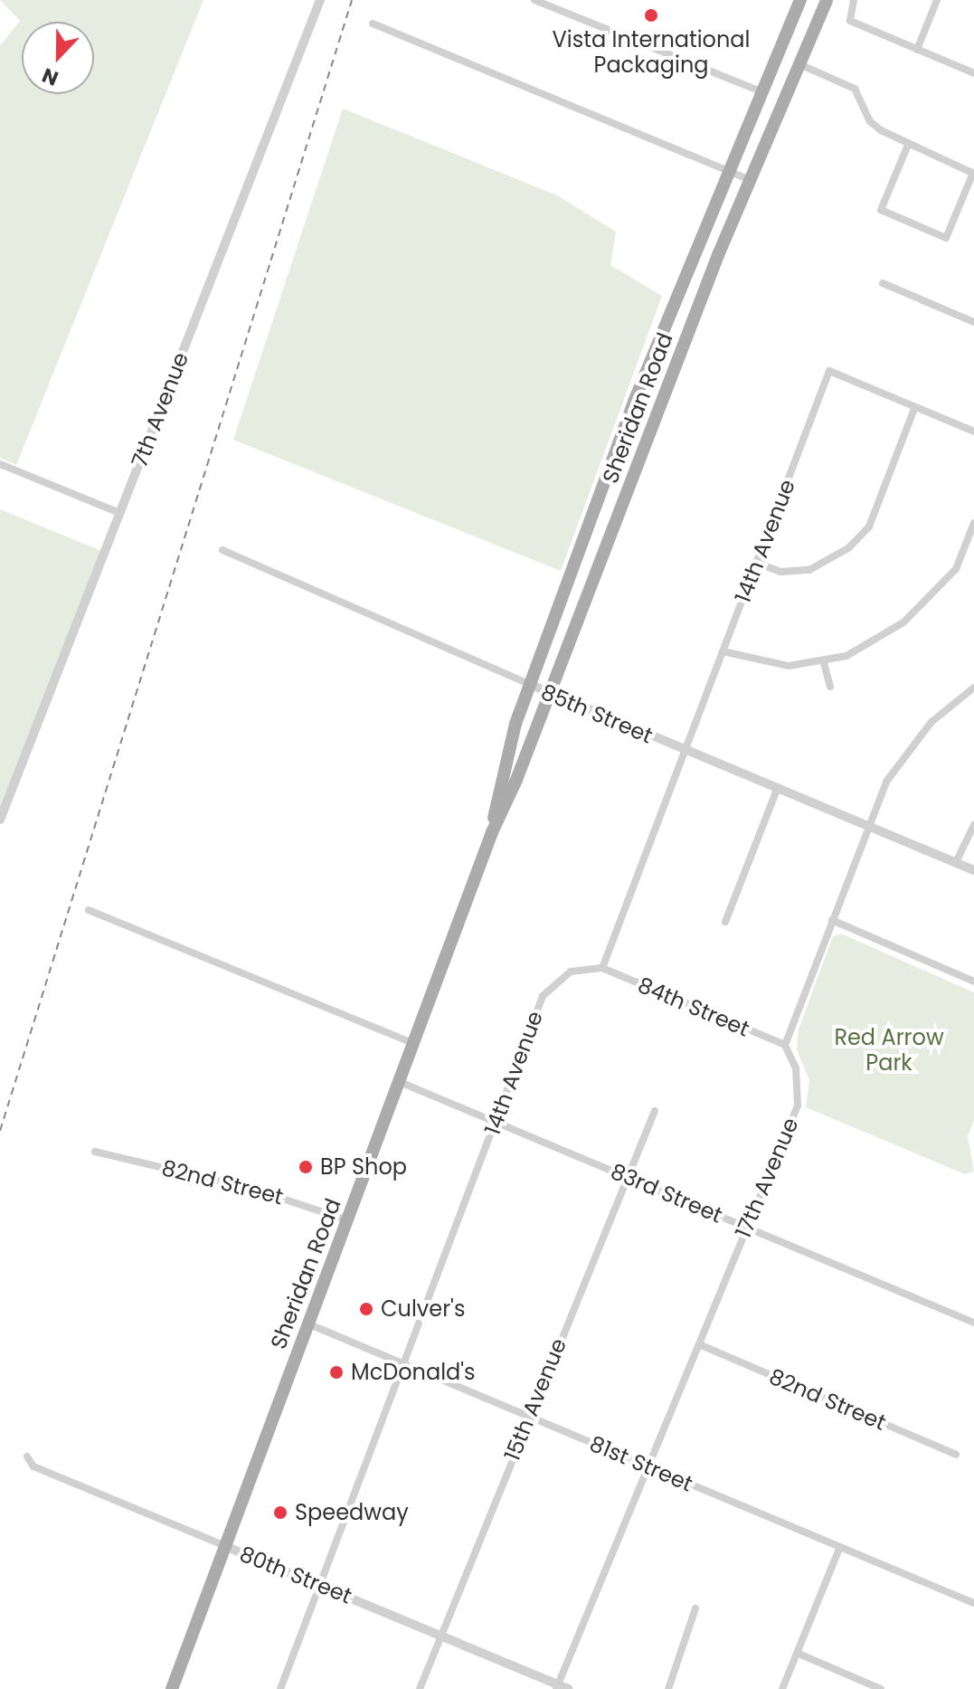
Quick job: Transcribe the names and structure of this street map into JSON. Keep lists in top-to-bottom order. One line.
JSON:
{"streets":{"main road":["Sheridan Road"],"street":["7th Avenue","14th Avenue","85th Street","84th Street","17th Avenue","82nd Street","83rd Street","15th Avenue","81st Street","80th Street"]},"crossings":[["Sheridan Road","85th Street"],["Sheridan Road","82nd Street"],["Sheridan Road","83rd Street"],["Sheridan Road","81st Street"],["Sheridan Road","80th Street"],["14th Avenue","85th Street"],["14th Avenue","84th Street"],["14th Avenue","83rd Street"],["14th Avenue","81st Street"],["14th Avenue","80th Street"],["84th Street","17th Avenue"],["17th Avenue","82nd Street"],["17th Avenue","83rd Street"],["17th Avenue","81st Street"],["17th Avenue","80th Street"],["83rd Street","15th Avenue"],["15th Avenue","81st Street"],["15th Avenue","80th Street"]],"parks":["Red Arrow Park"],"places":["Vista International Packaging","BP Shop","Culver's","McDonald's","Speedway"],"north":"bottom"}
